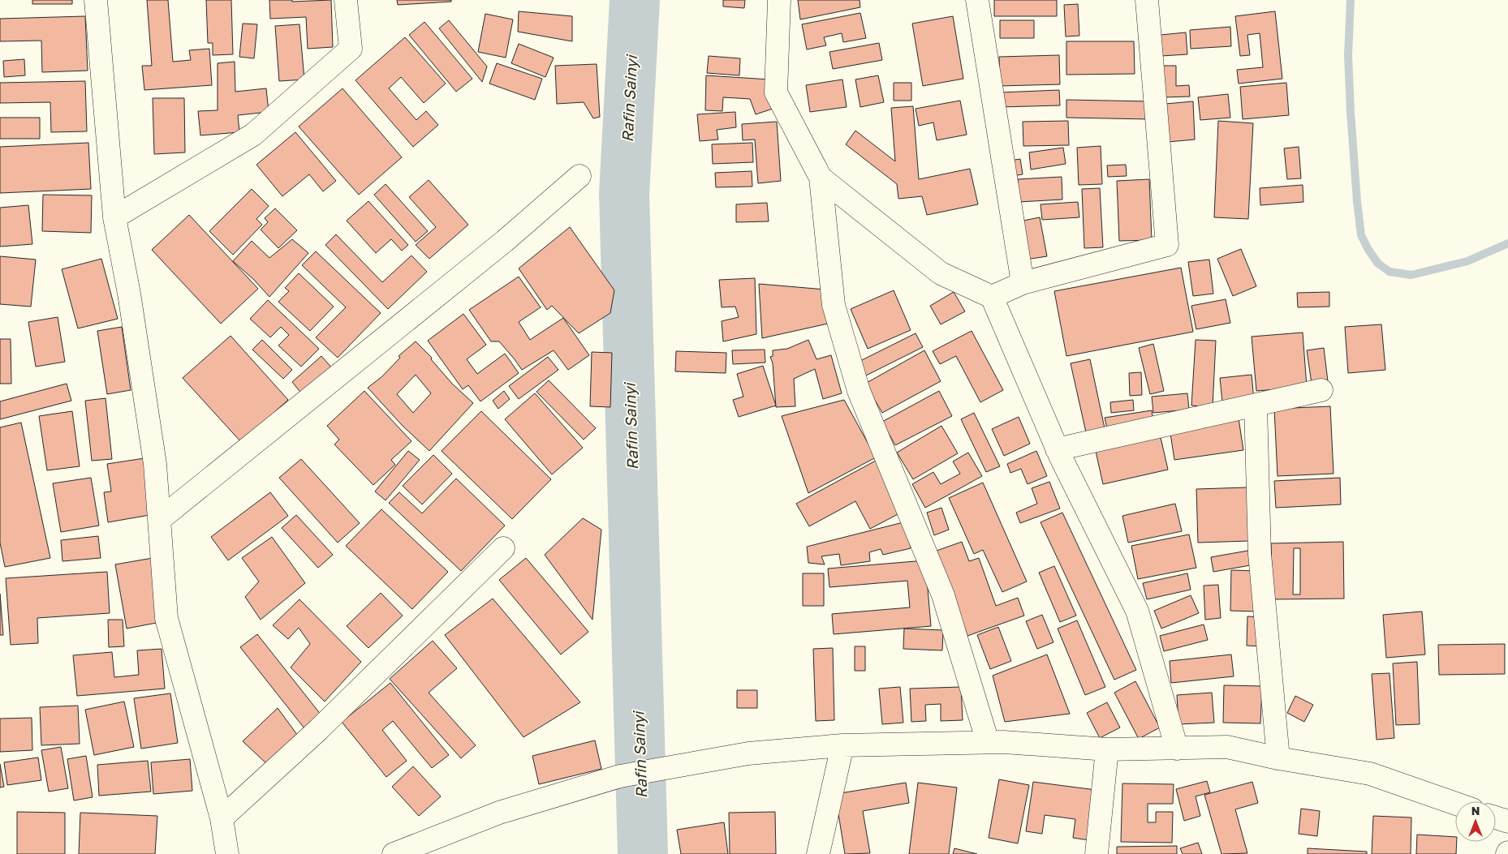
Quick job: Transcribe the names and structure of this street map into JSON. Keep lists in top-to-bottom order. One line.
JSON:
{"water":["Rafin Sainyi"],"north":"top"}
